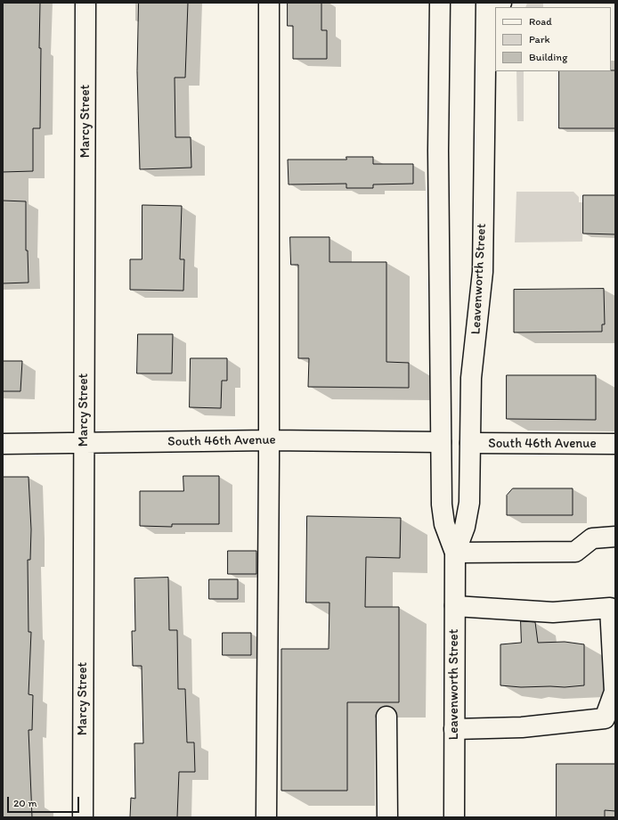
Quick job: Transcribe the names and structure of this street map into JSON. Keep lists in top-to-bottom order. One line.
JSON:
{"streets":{"main road":["Marcy Street","Leavenworth Street","South 46th Avenue"]},"crossings":[["Marcy Street","South 46th Avenue"],["Leavenworth Street","South 46th Avenue"]],"legend":["Road","Park","Building"],"scale_bar":"20 m"}
